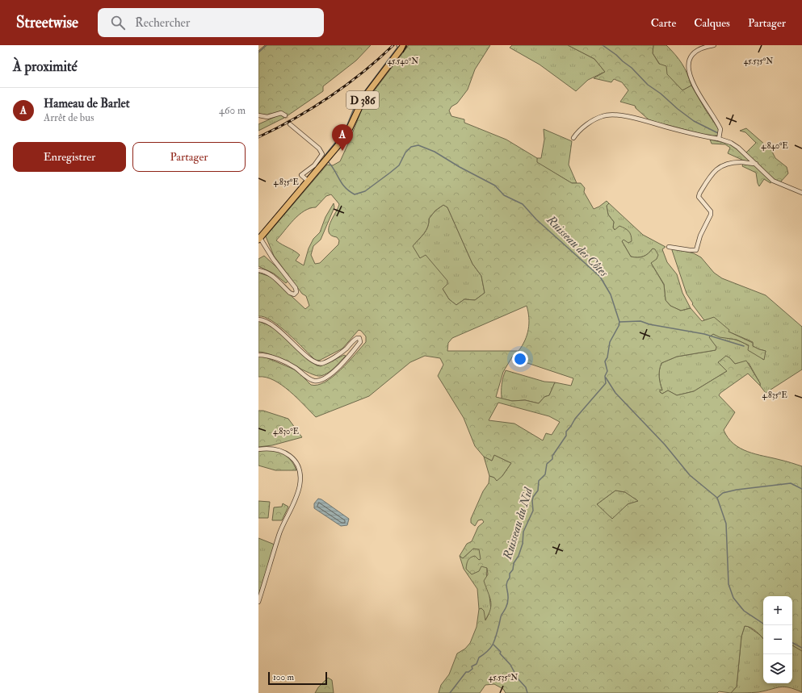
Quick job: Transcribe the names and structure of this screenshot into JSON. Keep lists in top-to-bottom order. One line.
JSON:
{"streets":{"main road":["D 386"]},"water":["Ruisseau des Côtes","Ruisseau du Nid"],"scale_bar":"100 m","page":{"header":"Streetwise","search":"Rechercher","nav":["Carte","Calques","Partager"],"heading":"À proximité","list":[{"mark":"A","name":"Hameau de Barlet","note":"Arrêt de bus","value":"460 m"}],"pins":"A","buttons":["Enregistrer","Partager"],"map_buttons":["+","−"],"scale":"100 m"},"coordinates":["45.540°N","45.535°N","4.840°E","4.835°E","4.830°E"]}
